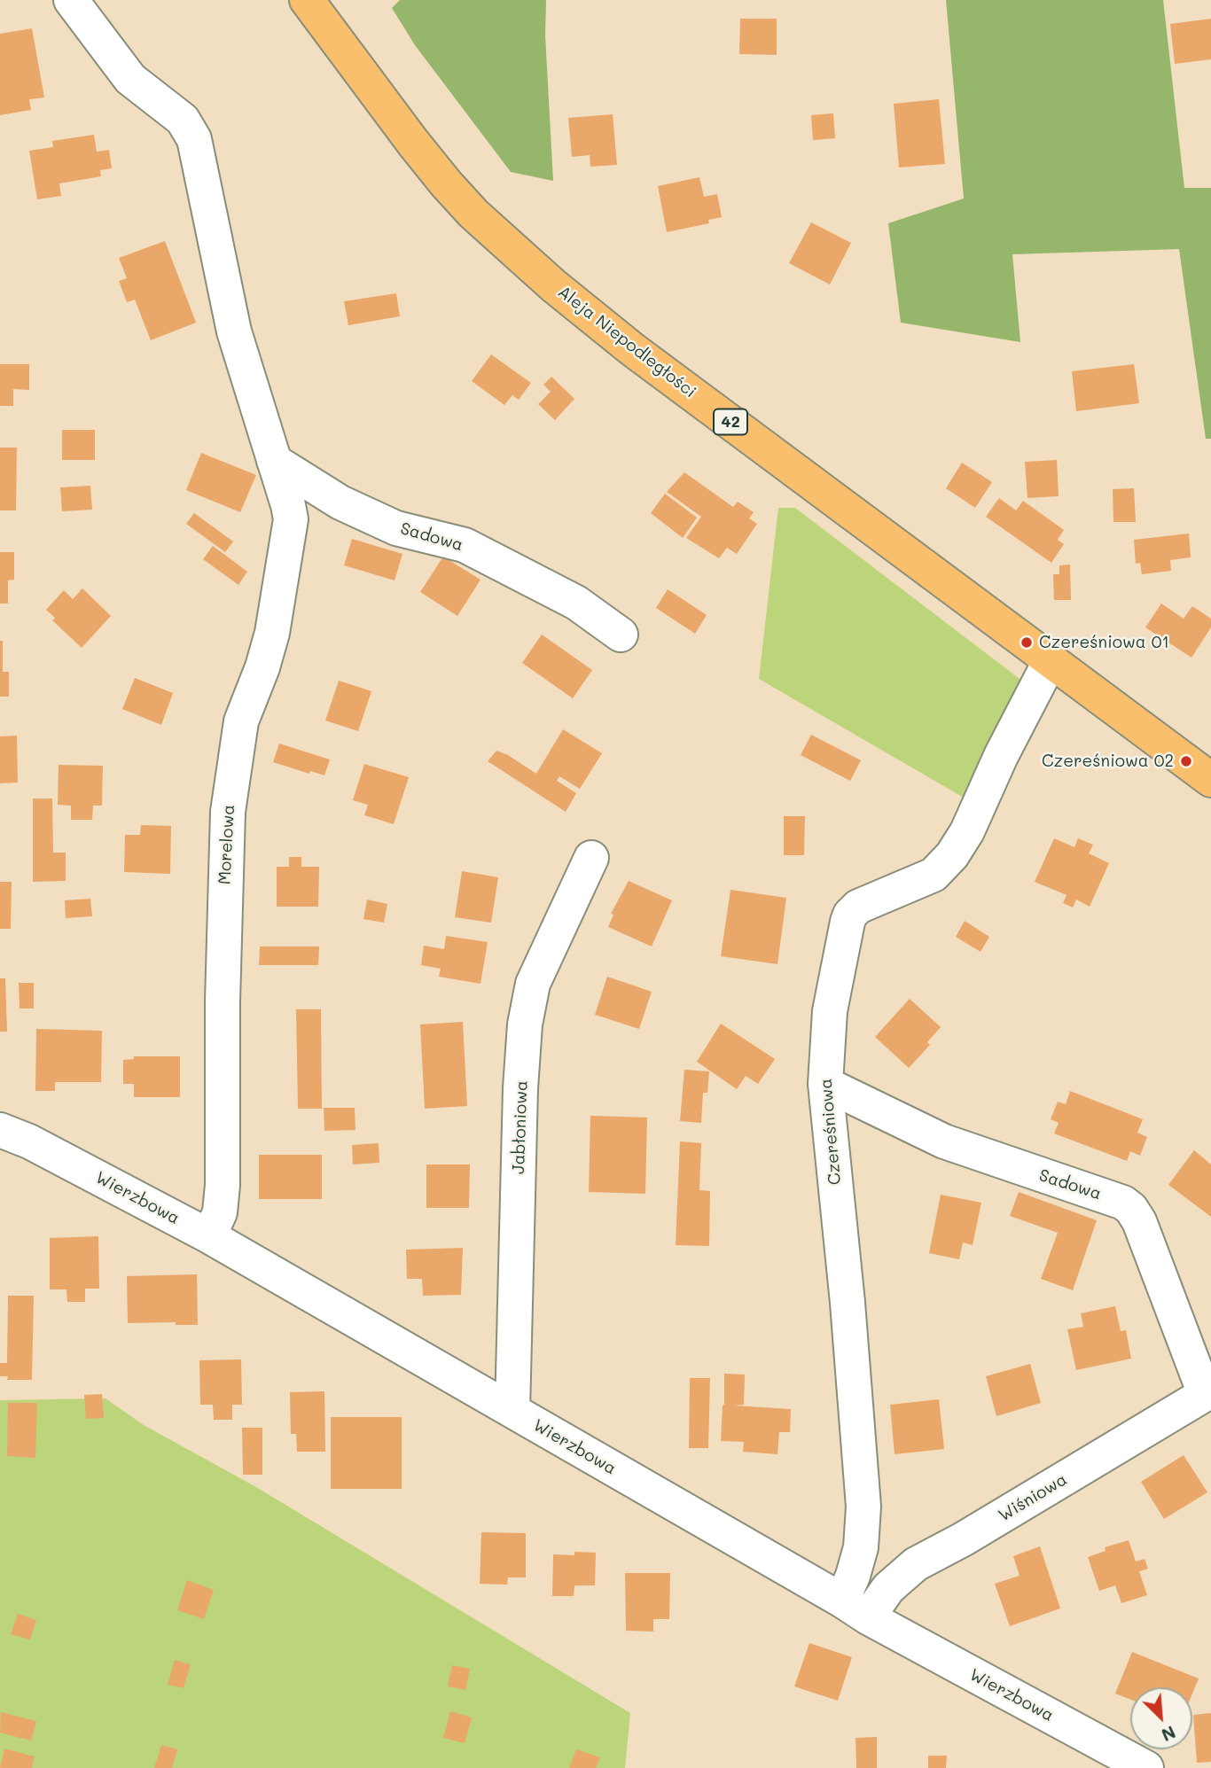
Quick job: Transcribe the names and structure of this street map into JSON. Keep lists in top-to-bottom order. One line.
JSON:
{"streets":{"main road":["Aleja Niepodległości","42"],"street":["Sadowa","Morelowa","Jabłoniowa","Czereśniowa","Wierzbowa","Wiśniowa"]},"crossings":[["Aleja Niepodległości","Czereśniowa"],["Sadowa","Morelowa"],["Sadowa","Czereśniowa"],["Sadowa","Wiśniowa"],["Morelowa","Wierzbowa"],["Jabłoniowa","Wierzbowa"],["Czereśniowa","Wierzbowa"],["Czereśniowa","Wiśniowa"],["Wierzbowa","Wiśniowa"]],"places":["Czereśniowa 01","Czereśniowa 02"],"north":"bottom right"}
